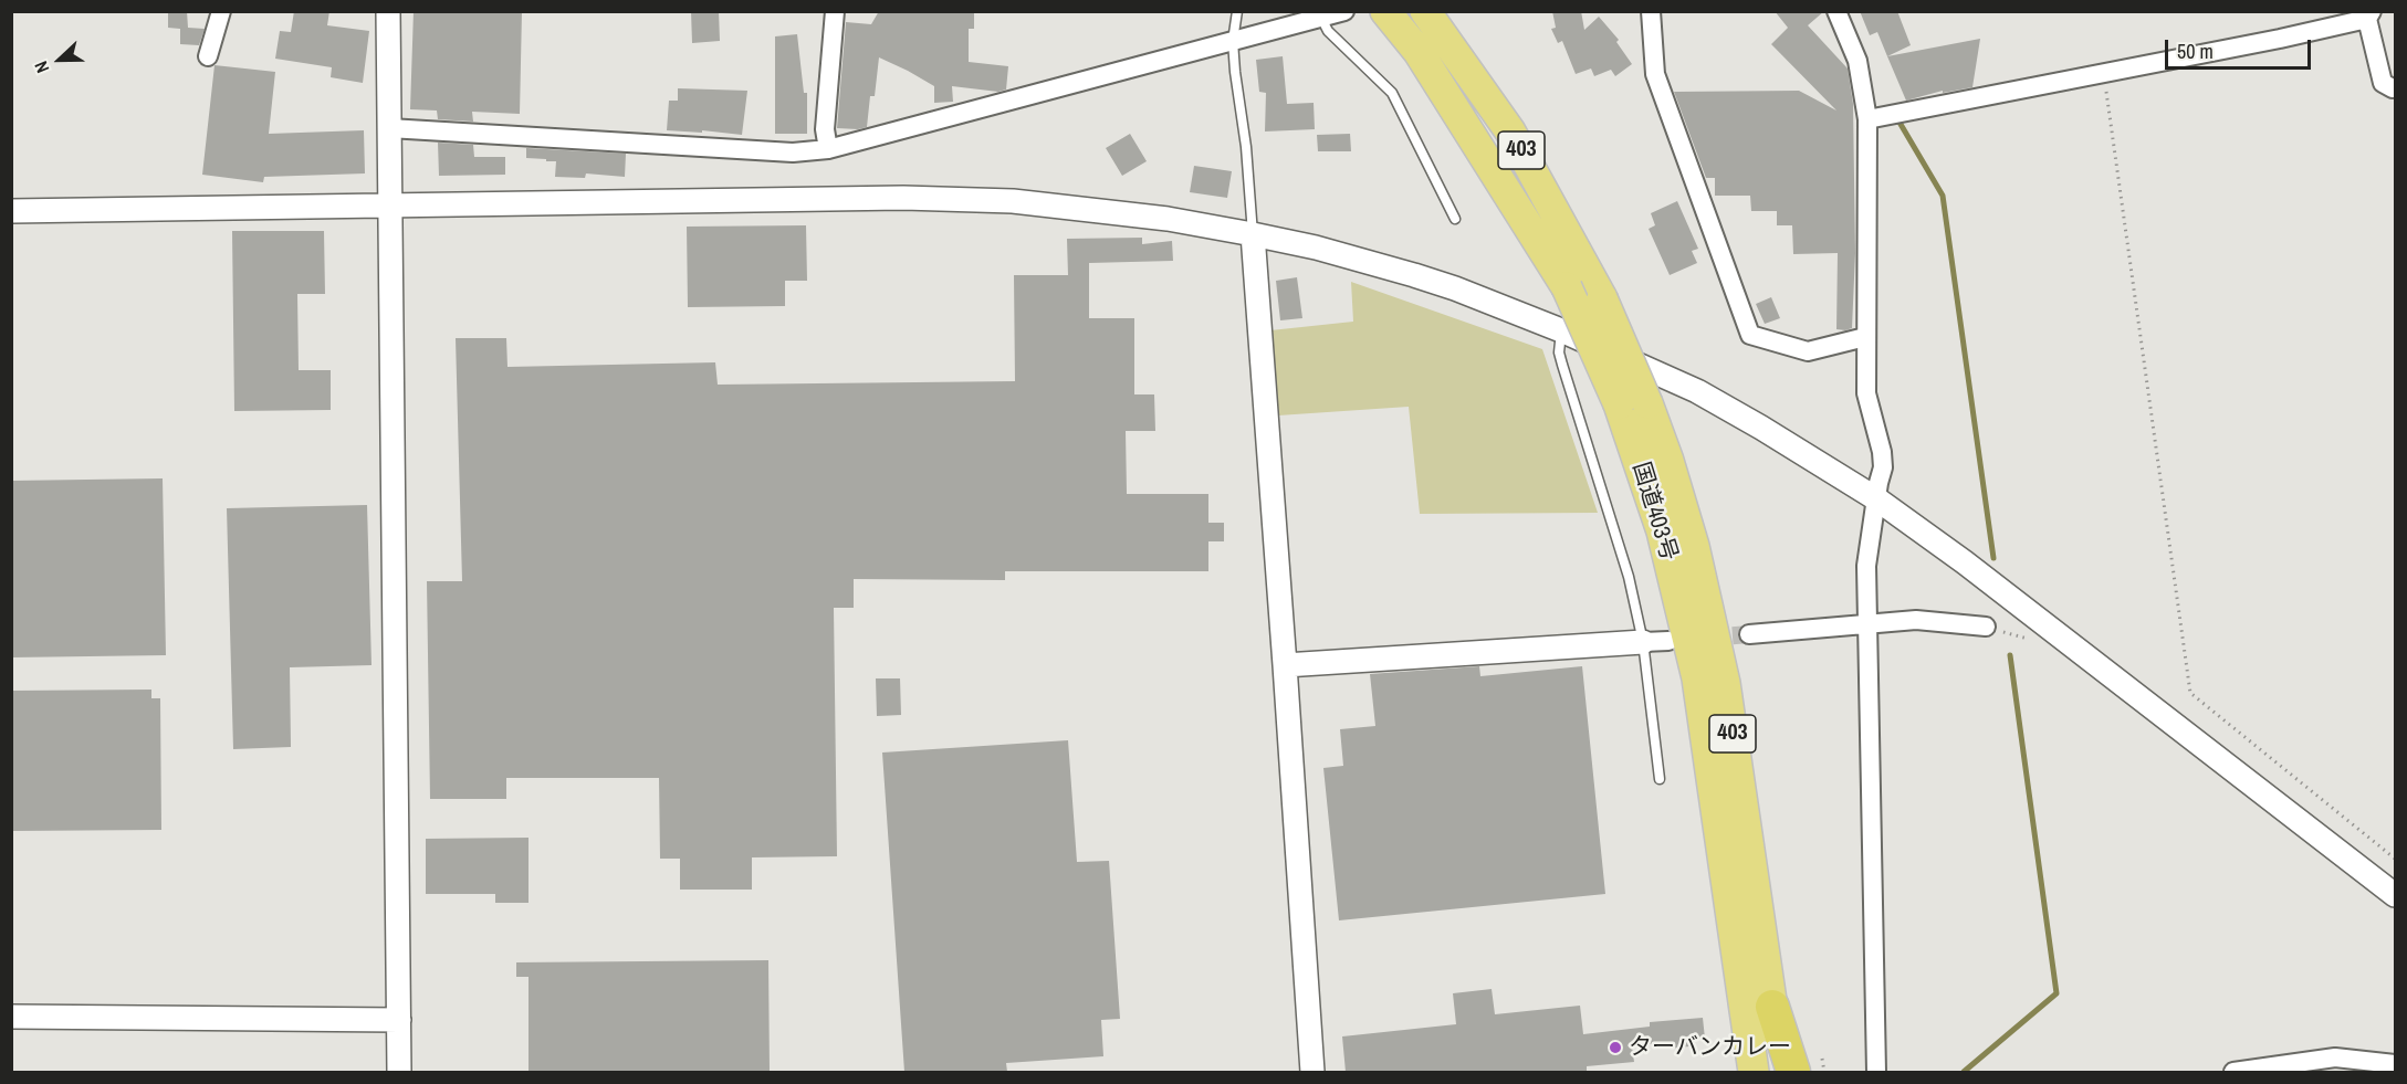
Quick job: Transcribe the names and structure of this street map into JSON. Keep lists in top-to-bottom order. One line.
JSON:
{"streets":{"highway":["403","国道403号"]},"places":["ターバンカレー"],"scale_bar":"50 m","north":"left"}
